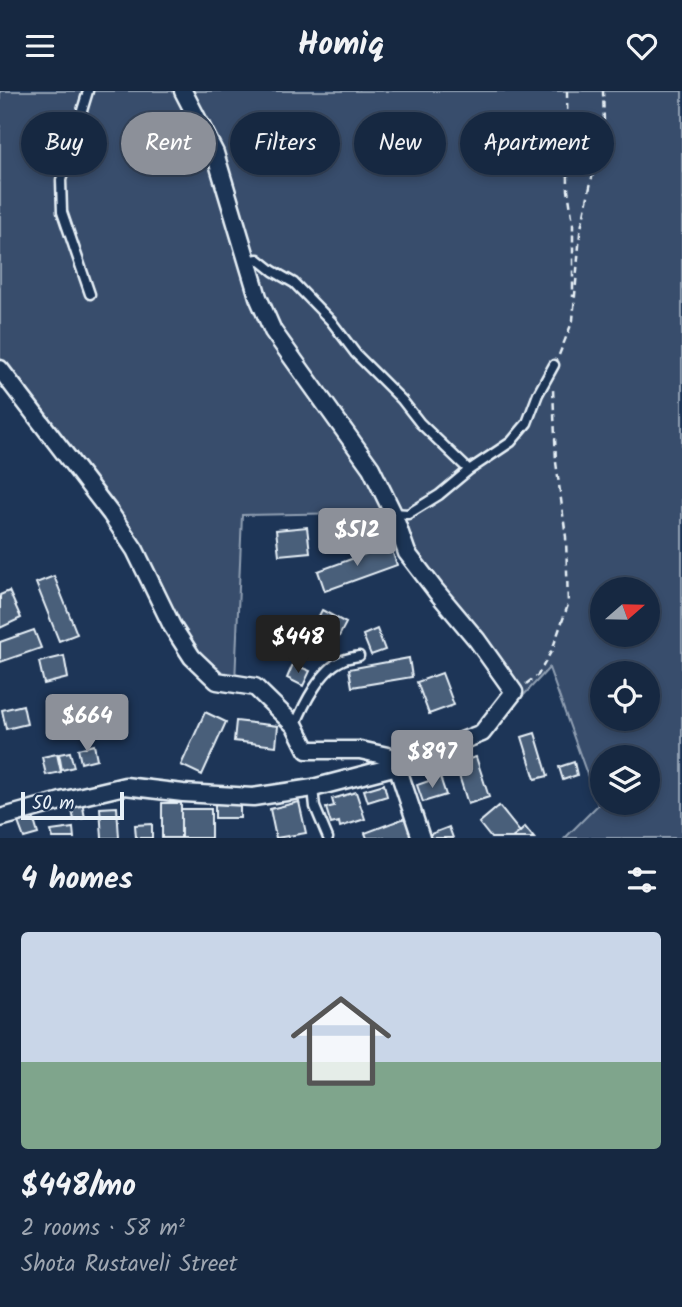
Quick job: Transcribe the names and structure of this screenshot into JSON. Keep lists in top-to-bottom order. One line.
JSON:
{"scale_bar":"50 m","north":"right","page":{"header":"Homiq","chip":["Buy","Rent","Filters","New","Apartment"],"price":["$512","$448","$664","$897"],"scale":"50 m","heading":"4 homes","list":[{"name":"$448/mo","note":"2 rooms · 58 m² · Shota Rustaveli Street"}]}}
